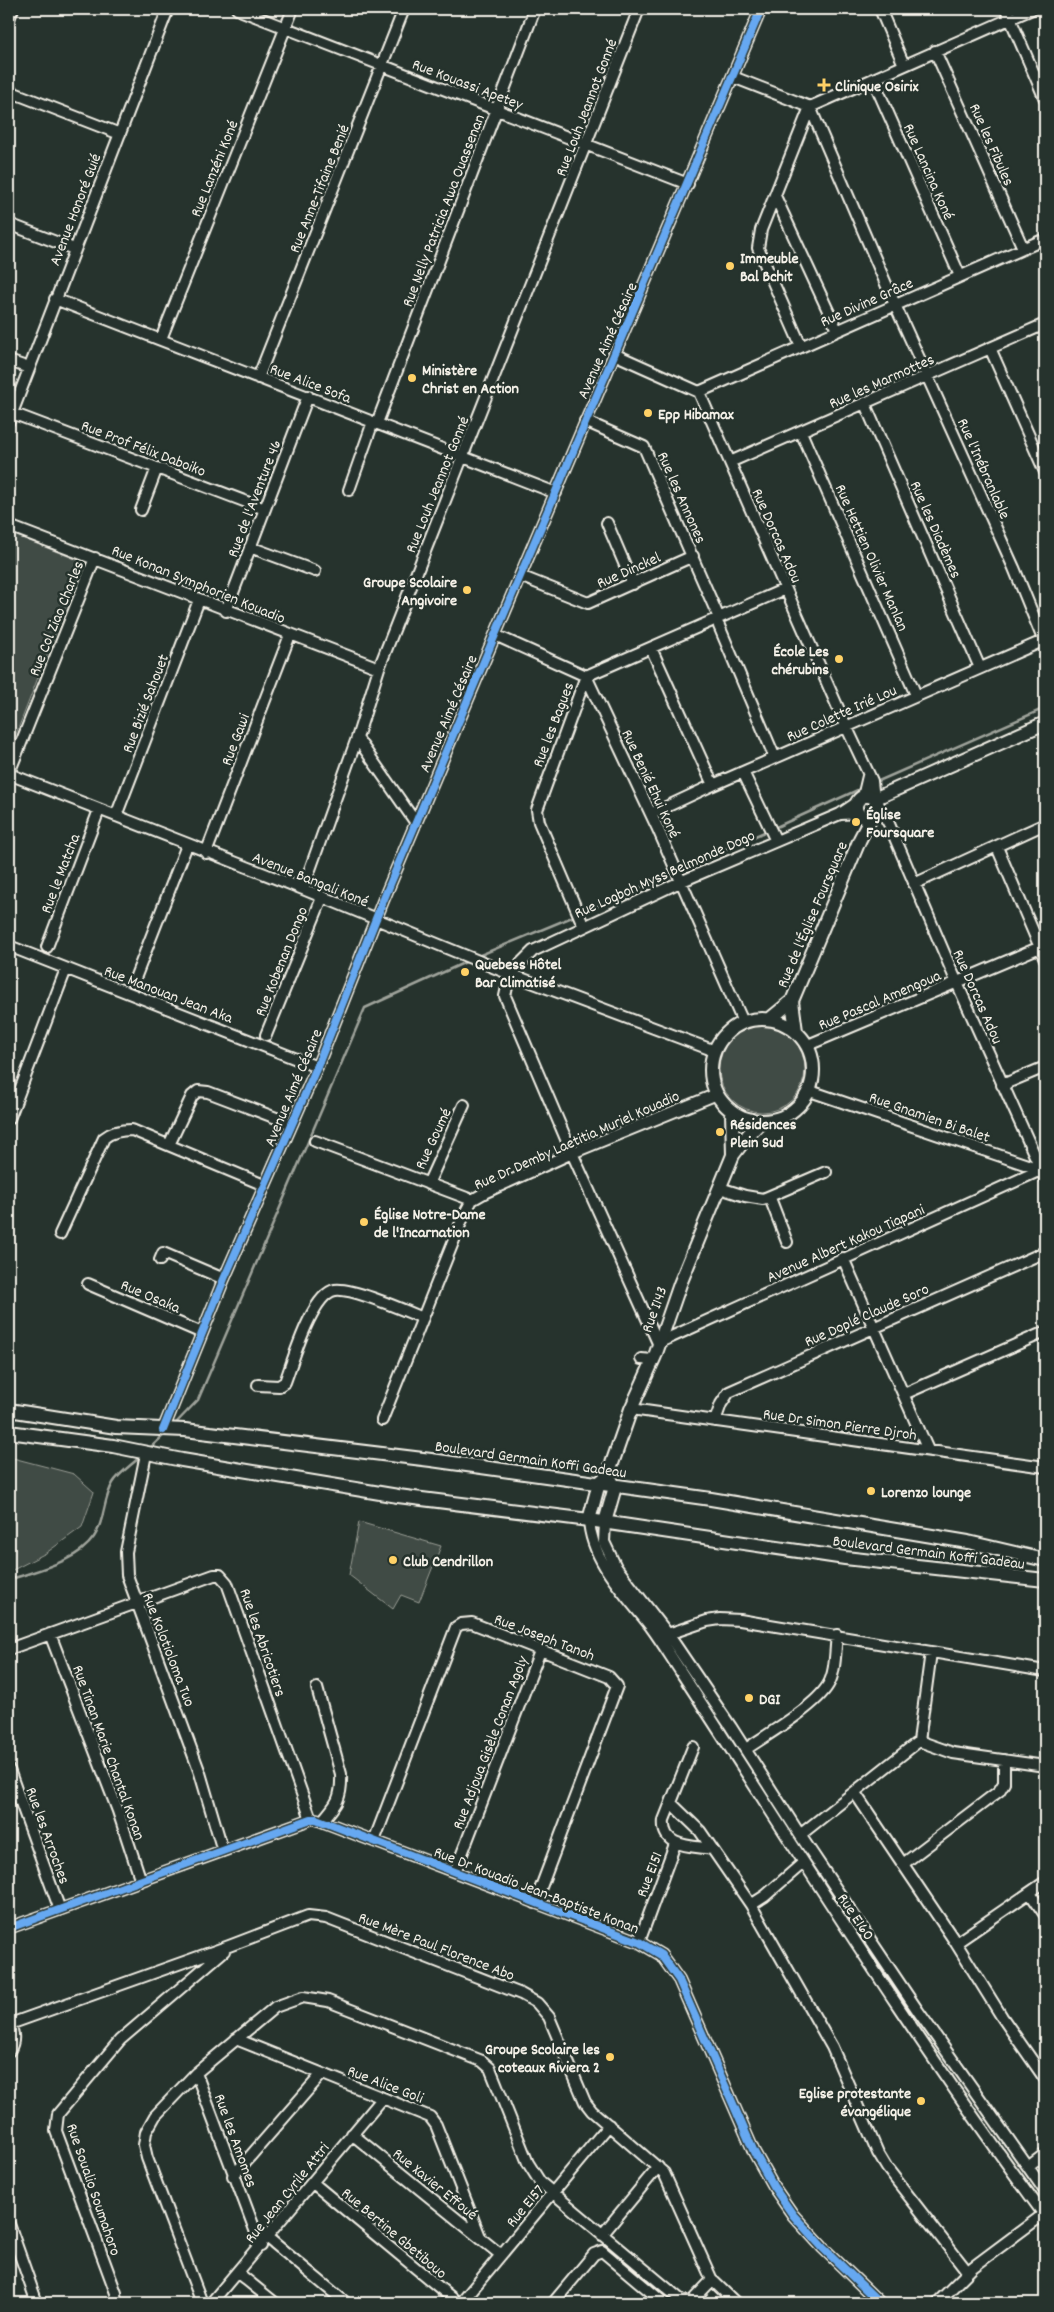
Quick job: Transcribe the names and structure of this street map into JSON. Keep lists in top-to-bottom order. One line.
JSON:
{"streets":{"main road":["Rue Logboh Myss Belmonde Dogo","Rue de l'Église Foursquare","Rue I143","Boulevard Germain Koffi Gadeau"],"street":["Rue Kouassi Apetey","Rue Louh Jeannot Gonné","Rue les Fibules","Rue Lanzéni Koné","Rue Lancina Koné","Rue Anne-Tifaine Benié","Avenue Honoré Guié","Rue Nelly Patricia Awa Ouassenan","Rue Divine Grâce","Avenue Aimé Césaire","Rue les Marmottes","Rue Alice Sofa","Rue Prof Félix Daboiko","Rue l'Inébranlable","Rue les Annones","Rue de l'Aventure 46","Rue les Diadèmes","Rue Dorcas Adou","Rue Hettien Olivier Manlan","Rue Dinckel","Rue Konan Symphorien Kouadio","Rue Col Ziao Charles","Rue Bizié Sahouet","Rue Colette Irié Lou","Rue les Bagues","Rue Gawi","Rue Benié Ehui Koné","Rue le Matcha","Avenue Bangali Koné","Rue Kobenan Dongo","Rue Manouan Jean Aka","Rue Pascal Amengoua","Rue Gnamien Bi Balet","Rue Goumé","Rue Dr Demby Laetitia Muriel Kouadio","Avenue Albert Kakou Tiapani","Rue Osaka","Rue Doplé Claude Soro","Rue Dr Simon Pierre Djroh","Rue Joseph Tanoh","Rue les Abricotiers","Rue Kolotioloma Tuo","Rue Adjoua Gisèle Conan Agoly","Rue Tinan Marie Chantal Konan","Rue les Arroches","Rue E151","Rue Dr Kouadio Jean-Baptiste Konan","Rue E160","Rue Mère Paul Florence Abo","Rue Alice Goli","Rue les Amomes","Rue Xavier Effoué","Rue Soualio Soumahoro","Rue Jean Cyrile Attri","Rue E157","Rue Bertine Gbetibouo"]},"crossings":[["Rue Kouassi Apetey","Rue Louh Jeannot Gonné"],["Rue Kouassi Apetey","Rue Lanzéni Koné"],["Rue Kouassi Apetey","Rue Anne-Tifaine Benié"],["Rue Kouassi Apetey","Rue Nelly Patricia Awa Ouassenan"],["Rue Kouassi Apetey","Avenue Aimé Césaire"],["Rue Louh Jeannot Gonné","Rue Alice Sofa"],["Rue Louh Jeannot Gonné","Rue Konan Symphorien Kouadio"],["Rue Louh Jeannot Gonné","Avenue Bangali Koné"],["Rue les Fibules","Rue Divine Grâce"],["Rue Lanzéni Koné","Rue Alice Sofa"],["Rue Lancina Koné","Rue Divine Grâce"],["Rue Anne-Tifaine Benié","Rue Alice Sofa"],["Avenue Honoré Guié","Rue Alice Sofa"],["Avenue Honoré Guié","Rue Prof Félix Daboiko"],["Rue Nelly Patricia Awa Ouassenan","Rue Alice Sofa"],["Rue Divine Grâce","Rue l'Inébranlable"],["Rue Divine Grâce","Rue Dorcas Adou"],["Avenue Aimé Césaire","Rue Alice Sofa"],["Avenue Aimé Césaire","Rue les Annones"],["Avenue Aimé Césaire","Rue Dinckel"],["Avenue Aimé Césaire","Avenue Bangali Koné"],["Avenue Aimé Césaire","Rue Manouan Jean Aka"],["Avenue Aimé Césaire","Rue Osaka"],["Avenue Aimé Césaire","Boulevard Germain Koffi Gadeau"],["Rue les Marmottes","Rue l'Inébranlable"],["Rue les Marmottes","Rue les Diadèmes"],["Rue les Marmottes","Rue Dorcas Adou"],["Rue les Marmottes","Rue Hettien Olivier Manlan"],["Rue Alice Sofa","Rue de l'Aventure 46"],["Rue Prof Félix Daboiko","Rue de l'Aventure 46"],["Rue l'Inébranlable","Rue Colette Irié Lou"],["Rue les Annones","Rue Dinckel"],["Rue les Annones","Rue Colette Irié Lou"],["Rue les Annones","Rue les Bagues"],["Rue de l'Aventure 46","Rue Konan Symphorien Kouadio"],["Rue les Diadèmes","Rue Colette Irié Lou"],["Rue Dorcas Adou","Rue Colette Irié Lou"],["Rue Dorcas Adou","Rue les Bagues"],["Rue Dorcas Adou","Rue Logboh Myss Belmonde Dogo"],["Rue Dorcas Adou","Rue de l'Église Foursquare"],["Rue Dorcas Adou","Rue Pascal Amengoua"],["Rue Dorcas Adou","Rue Gnamien Bi Balet"],["Rue Dorcas Adou","Avenue Albert Kakou Tiapani"],["Rue Hettien Olivier Manlan","Rue Colette Irié Lou"],["Rue Konan Symphorien Kouadio","Rue Col Ziao Charles"],["Rue Konan Symphorien Kouadio","Rue Bizié Sahouet"],["Rue Konan Symphorien Kouadio","Rue Gawi"],["Rue Col Ziao Charles","Avenue Bangali Koné"],["Rue Bizié Sahouet","Avenue Bangali Koné"],["Rue Colette Irié Lou","Rue Benié Ehui Koné"],["Rue les Bagues","Rue Benié Ehui Koné"],["Rue les Bagues","Rue Logboh Myss Belmonde Dogo"],["Rue Gawi","Avenue Bangali Koné"],["Rue Benié Ehui Koné","Rue Logboh Myss Belmonde Dogo"],["Rue Benié Ehui Koné","Avenue Bangali Koné"],["Rue Benié Ehui Koné","Rue de l'Église Foursquare"],["Rue Benié Ehui Koné","Rue Pascal Amengoua"],["Rue Benié Ehui Koné","Rue Gnamien Bi Balet"],["Rue Benié Ehui Koné","Rue Dr Demby Laetitia Muriel Kouadio"],["Rue Benié Ehui Koné","Rue I143"],["Rue le Matcha","Avenue Bangali Koné"],["Rue Logboh Myss Belmonde Dogo","Avenue Bangali Koné"],["Rue Logboh Myss Belmonde Dogo","Rue de l'Église Foursquare"],["Avenue Bangali Koné","Rue de l'Église Foursquare"],["Avenue Bangali Koné","Rue Kobenan Dongo"],["Avenue Bangali Koné","Rue Pascal Amengoua"],["Avenue Bangali Koné","Rue Gnamien Bi Balet"],["Avenue Bangali Koné","Rue Dr Demby Laetitia Muriel Kouadio"],["Avenue Bangali Koné","Rue I143"],["Rue de l'Église Foursquare","Rue Pascal Amengoua"],["Rue de l'Église Foursquare","Rue Gnamien Bi Balet"],["Rue de l'Église Foursquare","Rue Dr Demby Laetitia Muriel Kouadio"],["Rue de l'Église Foursquare","Rue I143"],["Rue Pascal Amengoua","Rue Gnamien Bi Balet"],["Rue Pascal Amengoua","Rue Dr Demby Laetitia Muriel Kouadio"],["Rue Pascal Amengoua","Rue I143"],["Rue Gnamien Bi Balet","Rue Dr Demby Laetitia Muriel Kouadio"],["Rue Gnamien Bi Balet","Avenue Albert Kakou Tiapani"],["Rue Gnamien Bi Balet","Rue I143"],["Rue Dr Demby Laetitia Muriel Kouadio","Rue I143"],["Avenue Albert Kakou Tiapani","Rue I143"],["Rue I143","Rue Dr Simon Pierre Djroh"],["Rue I143","Boulevard Germain Koffi Gadeau"],["Rue I143","Rue E160"],["Rue Doplé Claude Soro","Rue Dr Simon Pierre Djroh"],["Boulevard Germain Koffi Gadeau","Rue Kolotioloma Tuo"],["Boulevard Germain Koffi Gadeau","Rue E160"],["Rue Joseph Tanoh","Rue Adjoua Gisèle Conan Agoly"],["Rue Joseph Tanoh","Rue Dr Kouadio Jean-Baptiste Konan"],["Rue les Abricotiers","Rue Kolotioloma Tuo"],["Rue les Abricotiers","Rue Tinan Marie Chantal Konan"],["Rue les Abricotiers","Rue Dr Kouadio Jean-Baptiste Konan"],["Rue Adjoua Gisèle Conan Agoly","Rue Dr Kouadio Jean-Baptiste Konan"],["Rue E151","Rue Dr Kouadio Jean-Baptiste Konan"],["Rue Mère Paul Florence Abo","Rue Soualio Soumahoro"],["Rue Mère Paul Florence Abo","Rue E157"],["Rue Alice Goli","Rue Xavier Effoué"],["Rue Alice Goli","Rue Jean Cyrile Attri"],["Rue les Amomes","Rue Jean Cyrile Attri"],["Rue Xavier Effoué","Rue Jean Cyrile Attri"],["Rue Xavier Effoué","Rue E157"],["Rue Jean Cyrile Attri","Rue Bertine Gbetibouo"],["Rue E157","Rue Bertine Gbetibouo"]],"places":{"health":["Clinique Osirix"],"other":["Immeuble Bal Bchit","Ministère Christ en Action","Epp Hibamax","Groupe Scolaire Angivoire","École Les chérubins","Église Foursquare","Quebess Hôtel Bar Climatisé","Résidences Plein Sud","Église Notre-Dame de l'Incarnation","Lorenzo lounge","Club Cendrillon","DGI","Groupe Scolaire les coteaux Riviera 2","Eglise protestante évangélique"]}}
